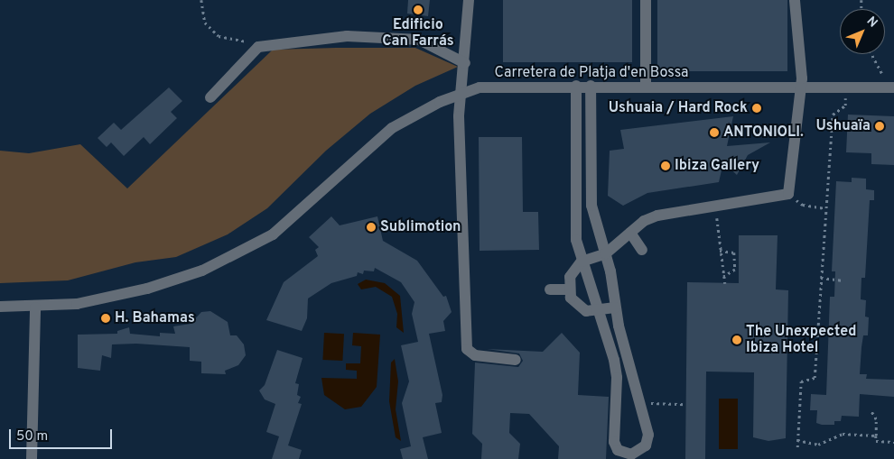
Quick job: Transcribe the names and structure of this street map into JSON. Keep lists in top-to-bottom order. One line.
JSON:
{"streets":{"street":["Carretera de Platja d'en Bossa"]},"places":["Edificio Can Farrás","Ushuaia / Hard Rock","Ushuaïa","ANTONIOLI.","Ibiza Gallery","Sublimotion","H. Bahamas","The Unexpected Ibiza Hotel"],"scale_bar":"50 m","north":"top right"}
